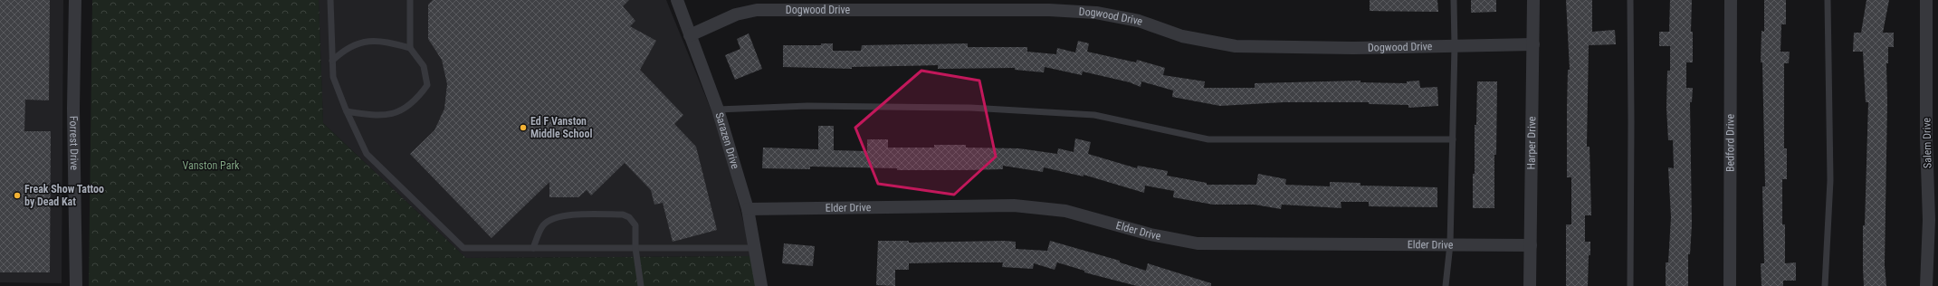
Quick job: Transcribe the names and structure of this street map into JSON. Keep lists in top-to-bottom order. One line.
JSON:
{"streets":{"street":["Dogwood Drive","Sarazen Drive","Forrest Drive","Harper Drive","Bedford Drive","Salem Drive","Elder Drive"]},"crossings":[["Dogwood Drive","Sarazen Drive"],["Dogwood Drive","Harper Drive"],["Sarazen Drive","Elder Drive"],["Harper Drive","Elder Drive"]],"parks":["Vanston Park"],"places":["Ed F Vanston Middle School","Freak Show Tattoo by Dead Kat"]}
